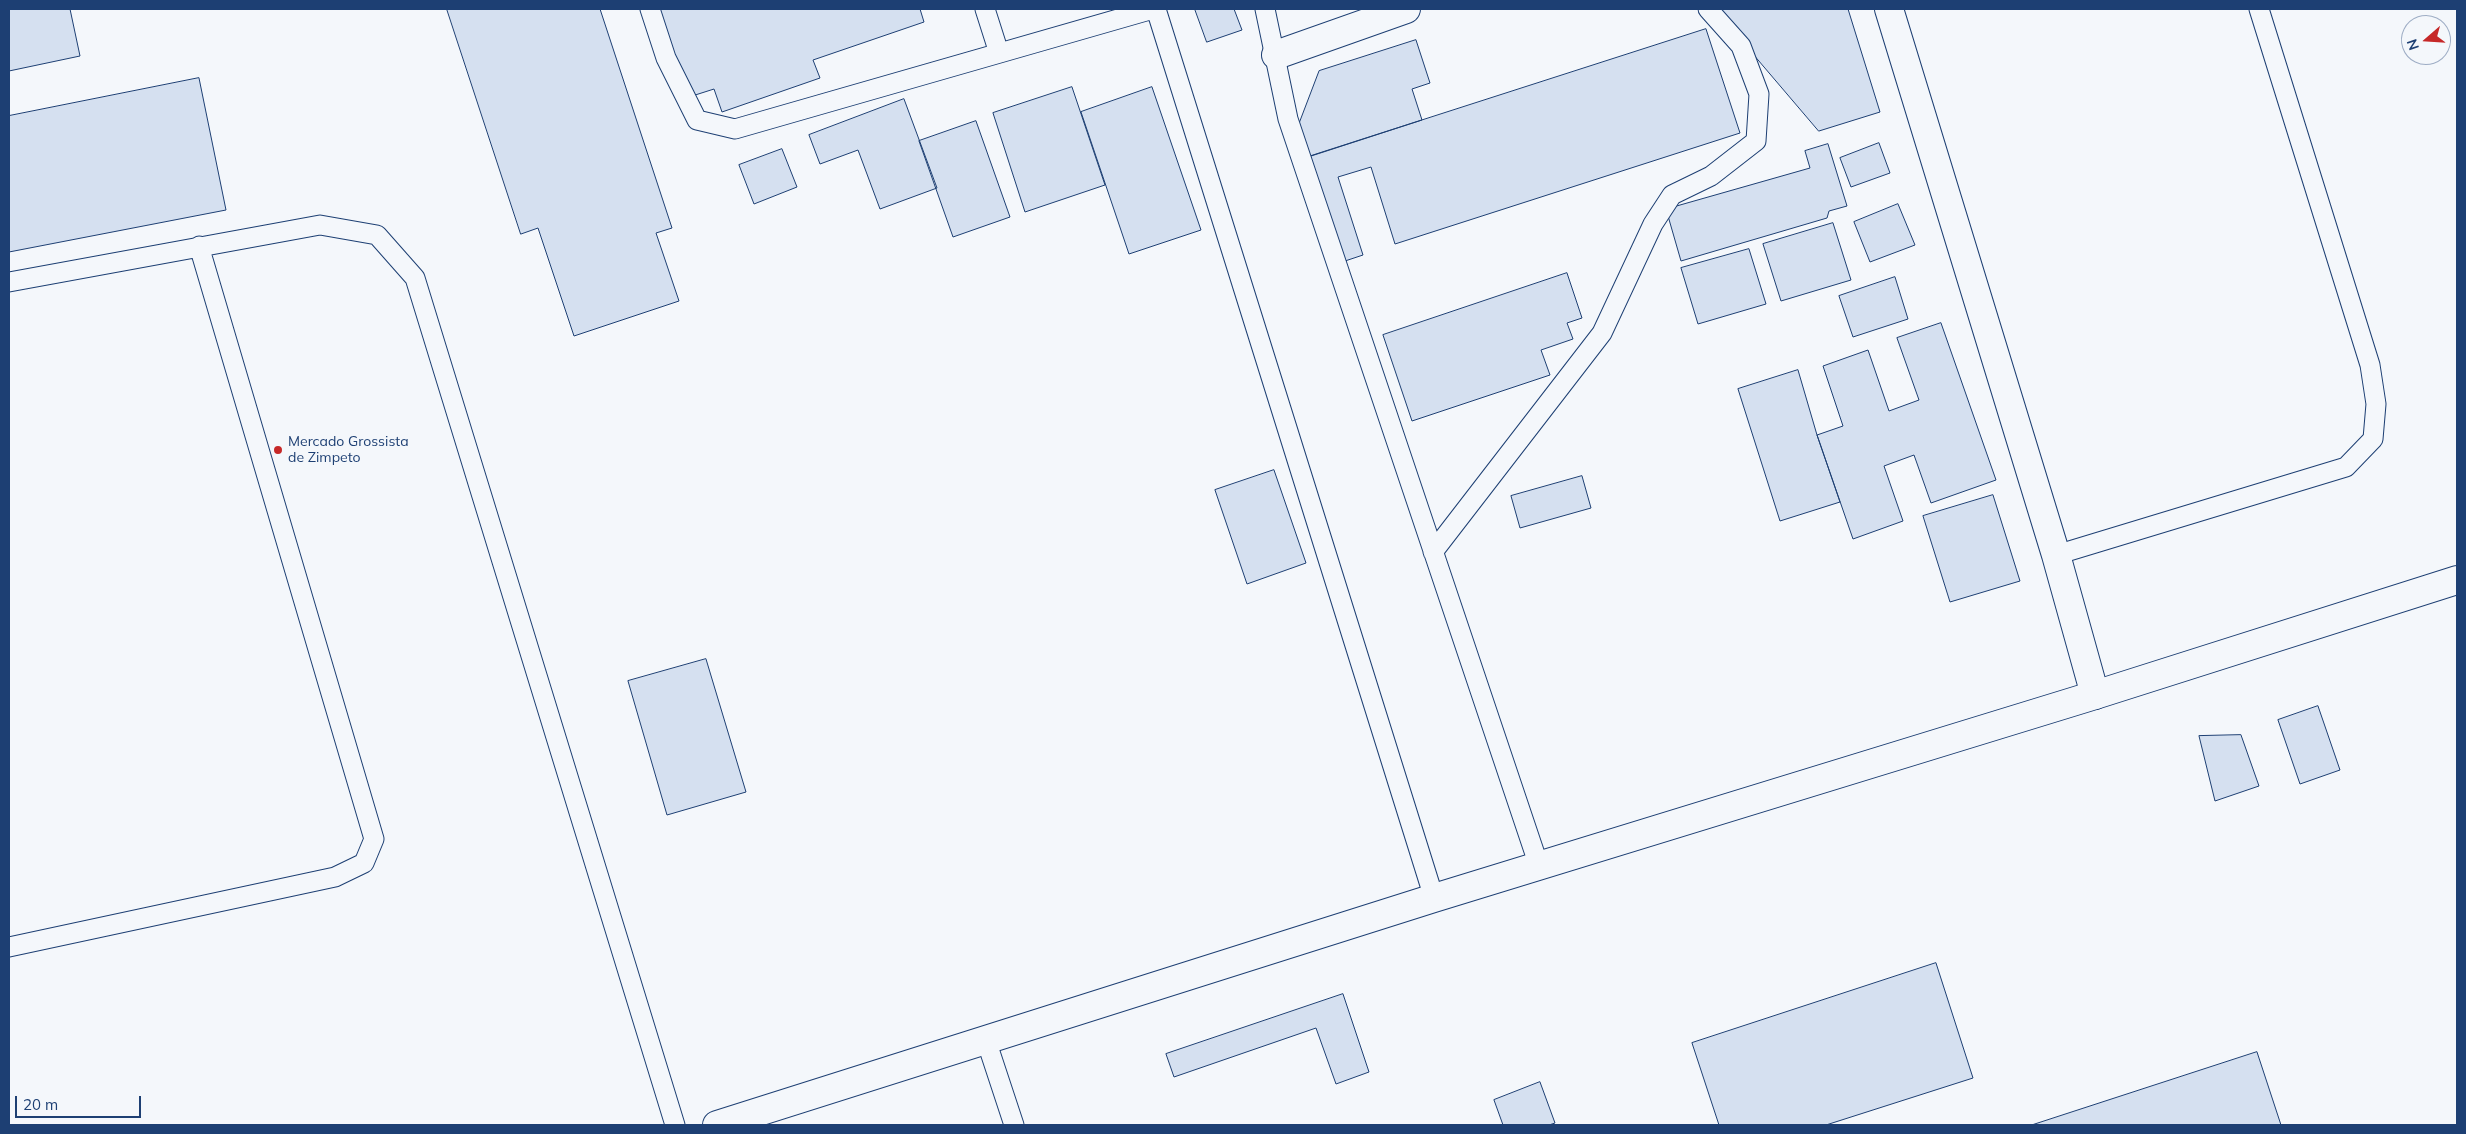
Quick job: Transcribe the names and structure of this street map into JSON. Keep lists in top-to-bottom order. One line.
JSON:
{"places":["Mercado Grossista de Zimpeto"],"scale_bar":"20 m","north":"left"}
